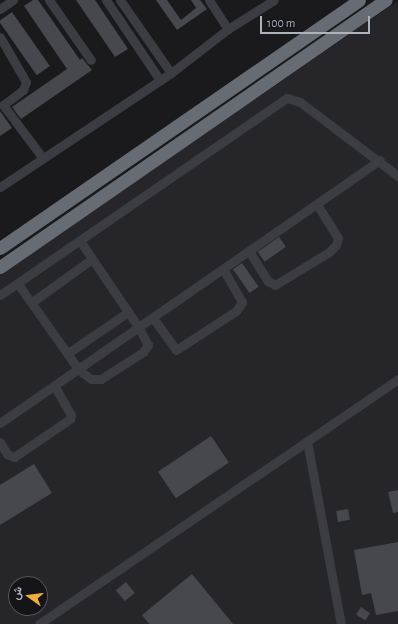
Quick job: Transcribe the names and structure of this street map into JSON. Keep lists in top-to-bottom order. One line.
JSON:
{"scale_bar":"100 m","north":"left"}
